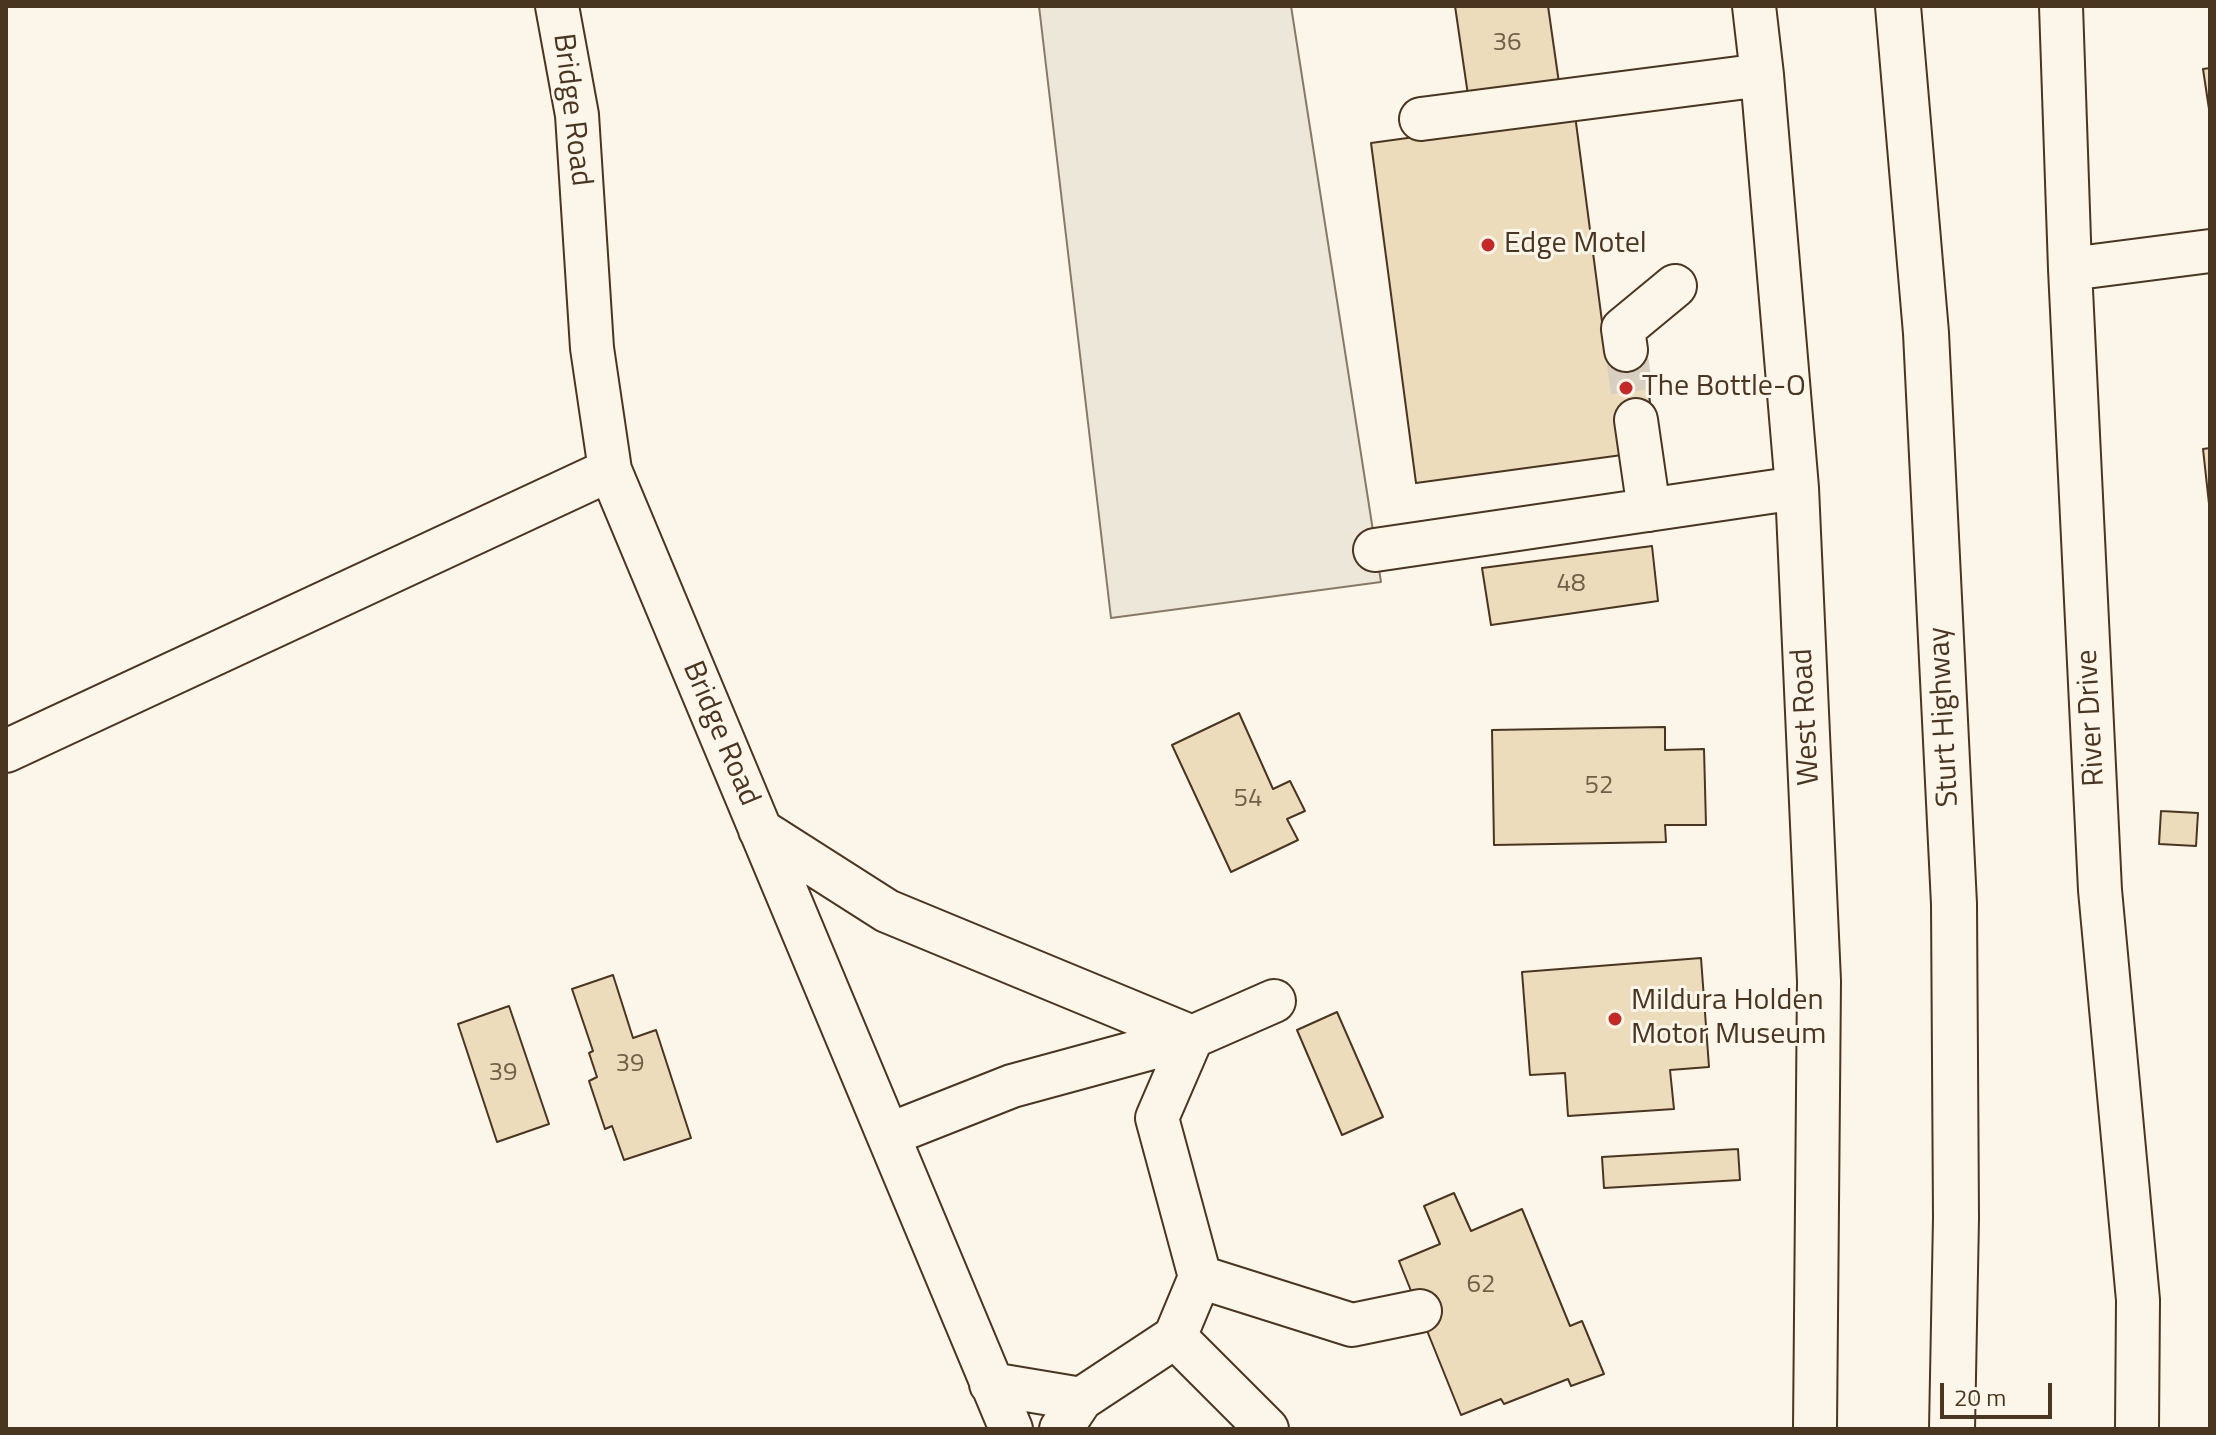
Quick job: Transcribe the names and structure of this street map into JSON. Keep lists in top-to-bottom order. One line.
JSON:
{"streets":{"highway":["Sturt Highway"],"street":["Bridge Road","West Road","River Drive"]},"places":["Edge Motel","The Bottle-O","Mildura Holden Motor Museum"],"house_numbers":["36","48","52","54","39","39","62"],"scale_bar":"20 m"}
